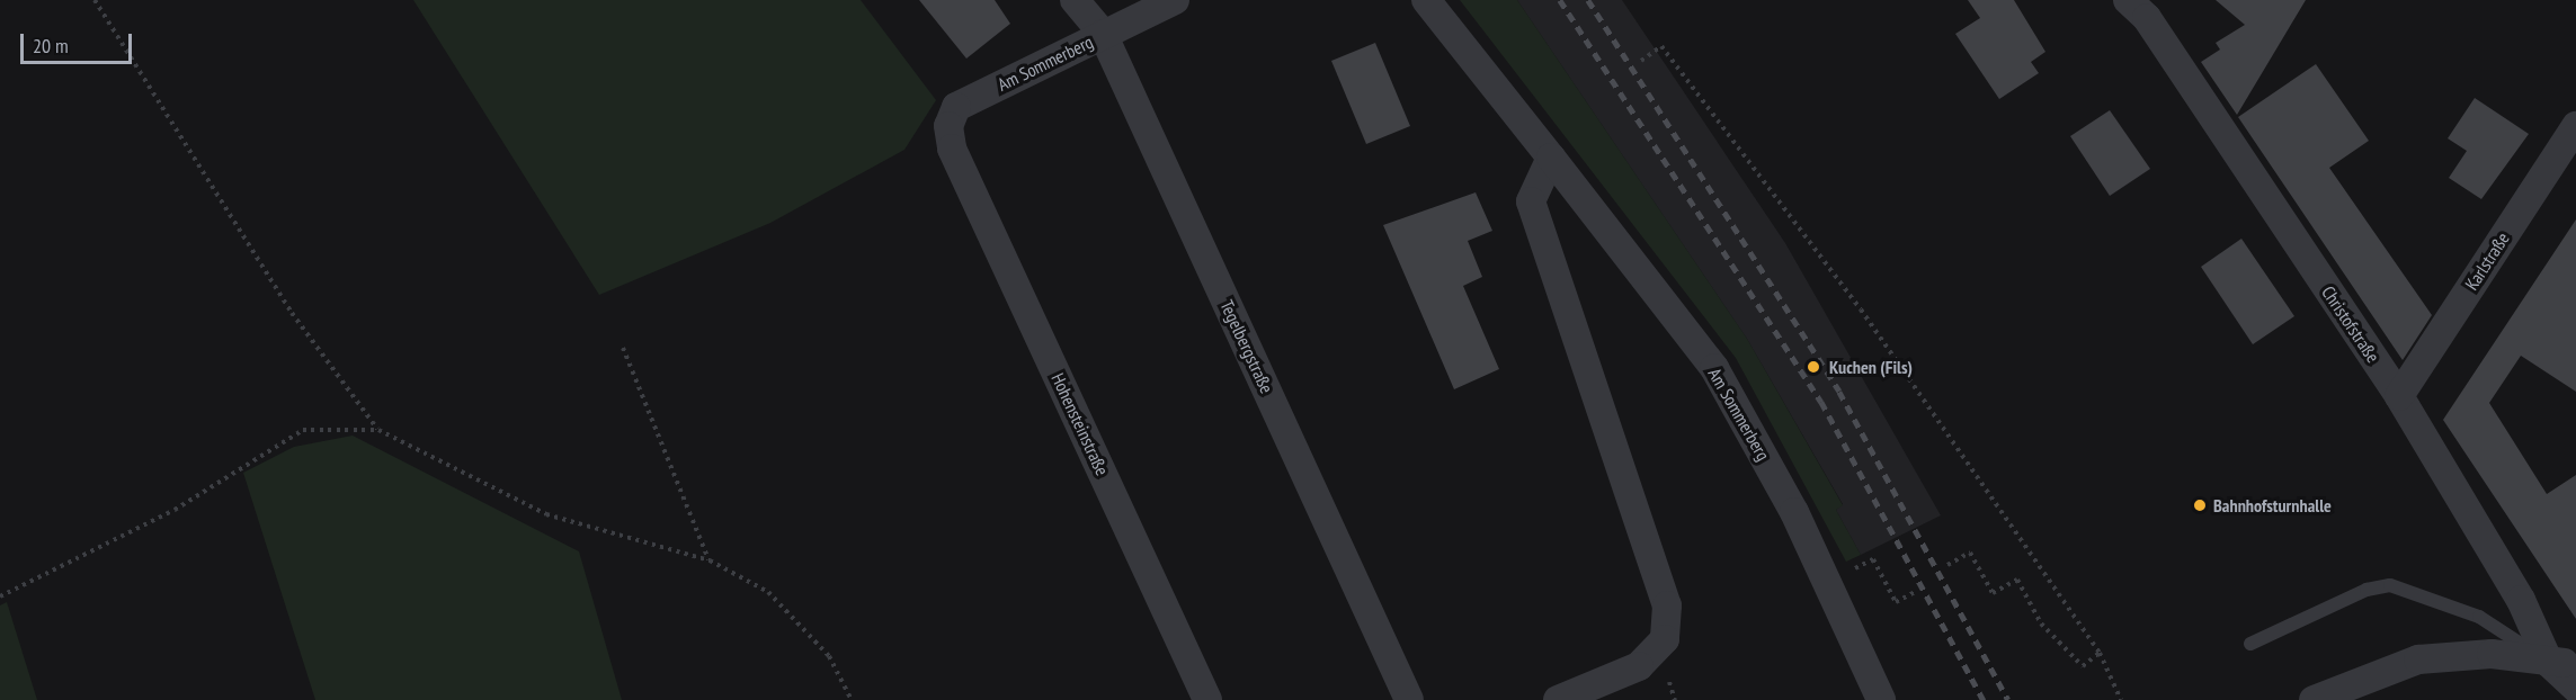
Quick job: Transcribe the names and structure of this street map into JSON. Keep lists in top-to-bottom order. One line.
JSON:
{"streets":{"street":["Am Sommerberg","Karlstraße","Christofstraße","Tegelbergstraße","Hohensteinstraße"]},"crossings":[["Am Sommerberg","Tegelbergstraße"],["Am Sommerberg","Hohensteinstraße"],["Karlstraße","Christofstraße"]],"places":["Kuchen (Fils)","Bahnhofsturnhalle"],"scale_bar":"20 m"}
